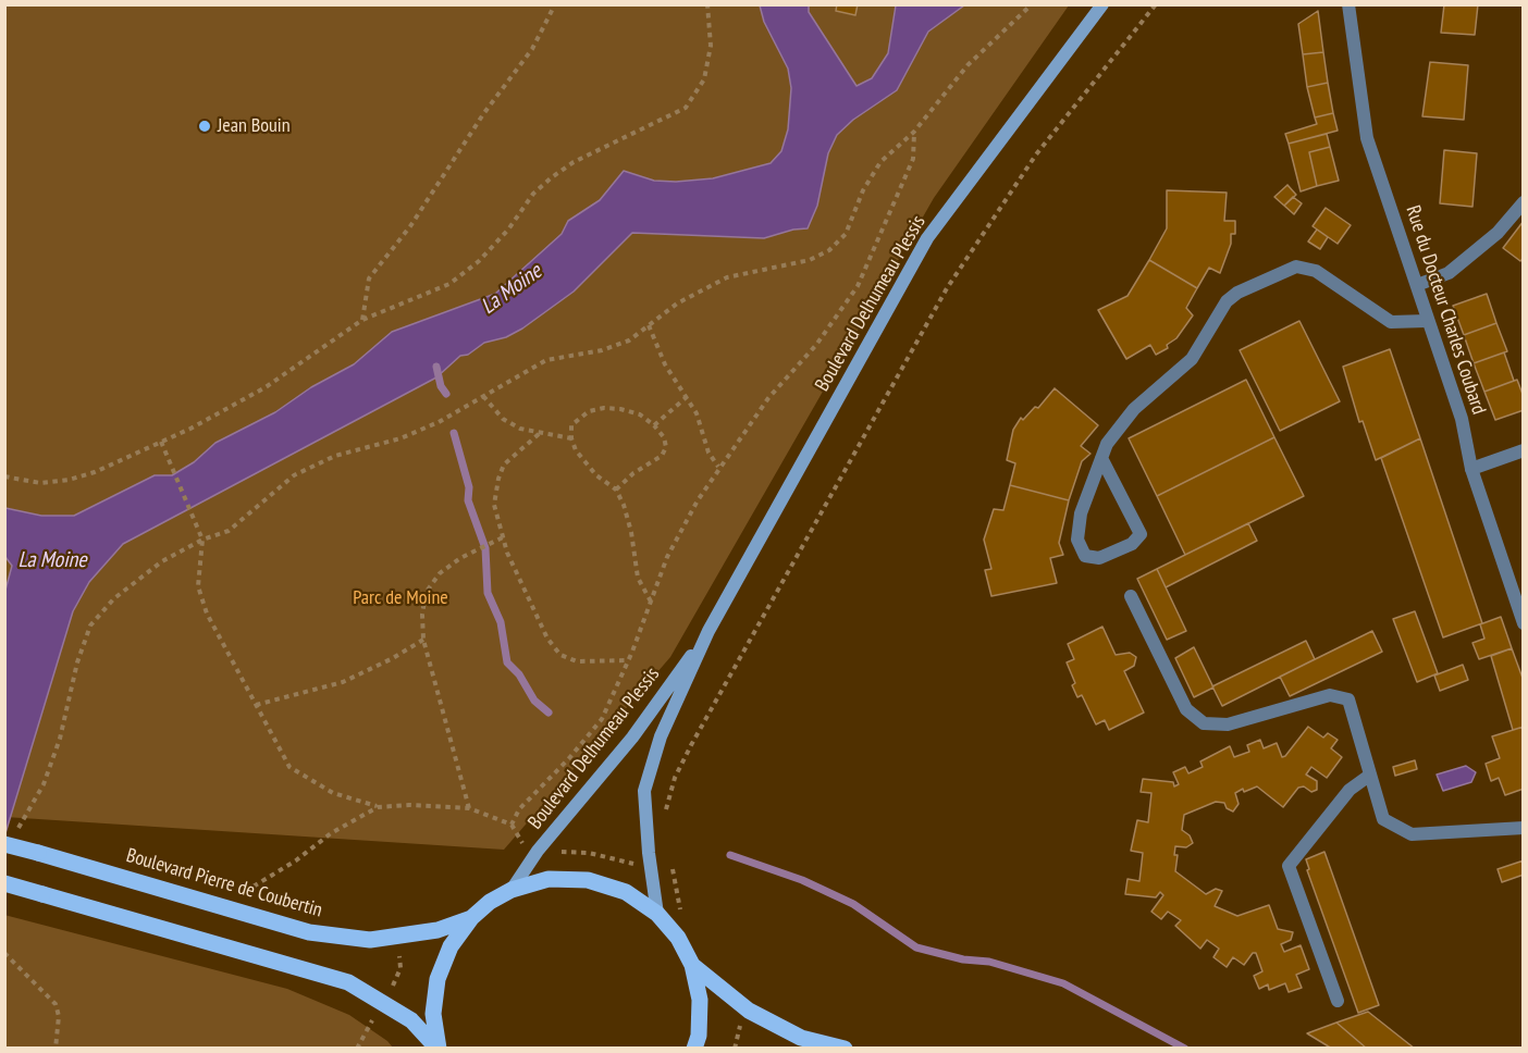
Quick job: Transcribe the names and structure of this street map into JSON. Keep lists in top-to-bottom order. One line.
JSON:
{"streets":{"main road":["Boulevard Delhumeau Plessis","Boulevard Pierre de Coubertin"],"street":["Rue du Docteur Charles Coubard"]},"water":["La Moine"],"parks":["Parc de Moine"],"places":["Jean Bouin"]}
